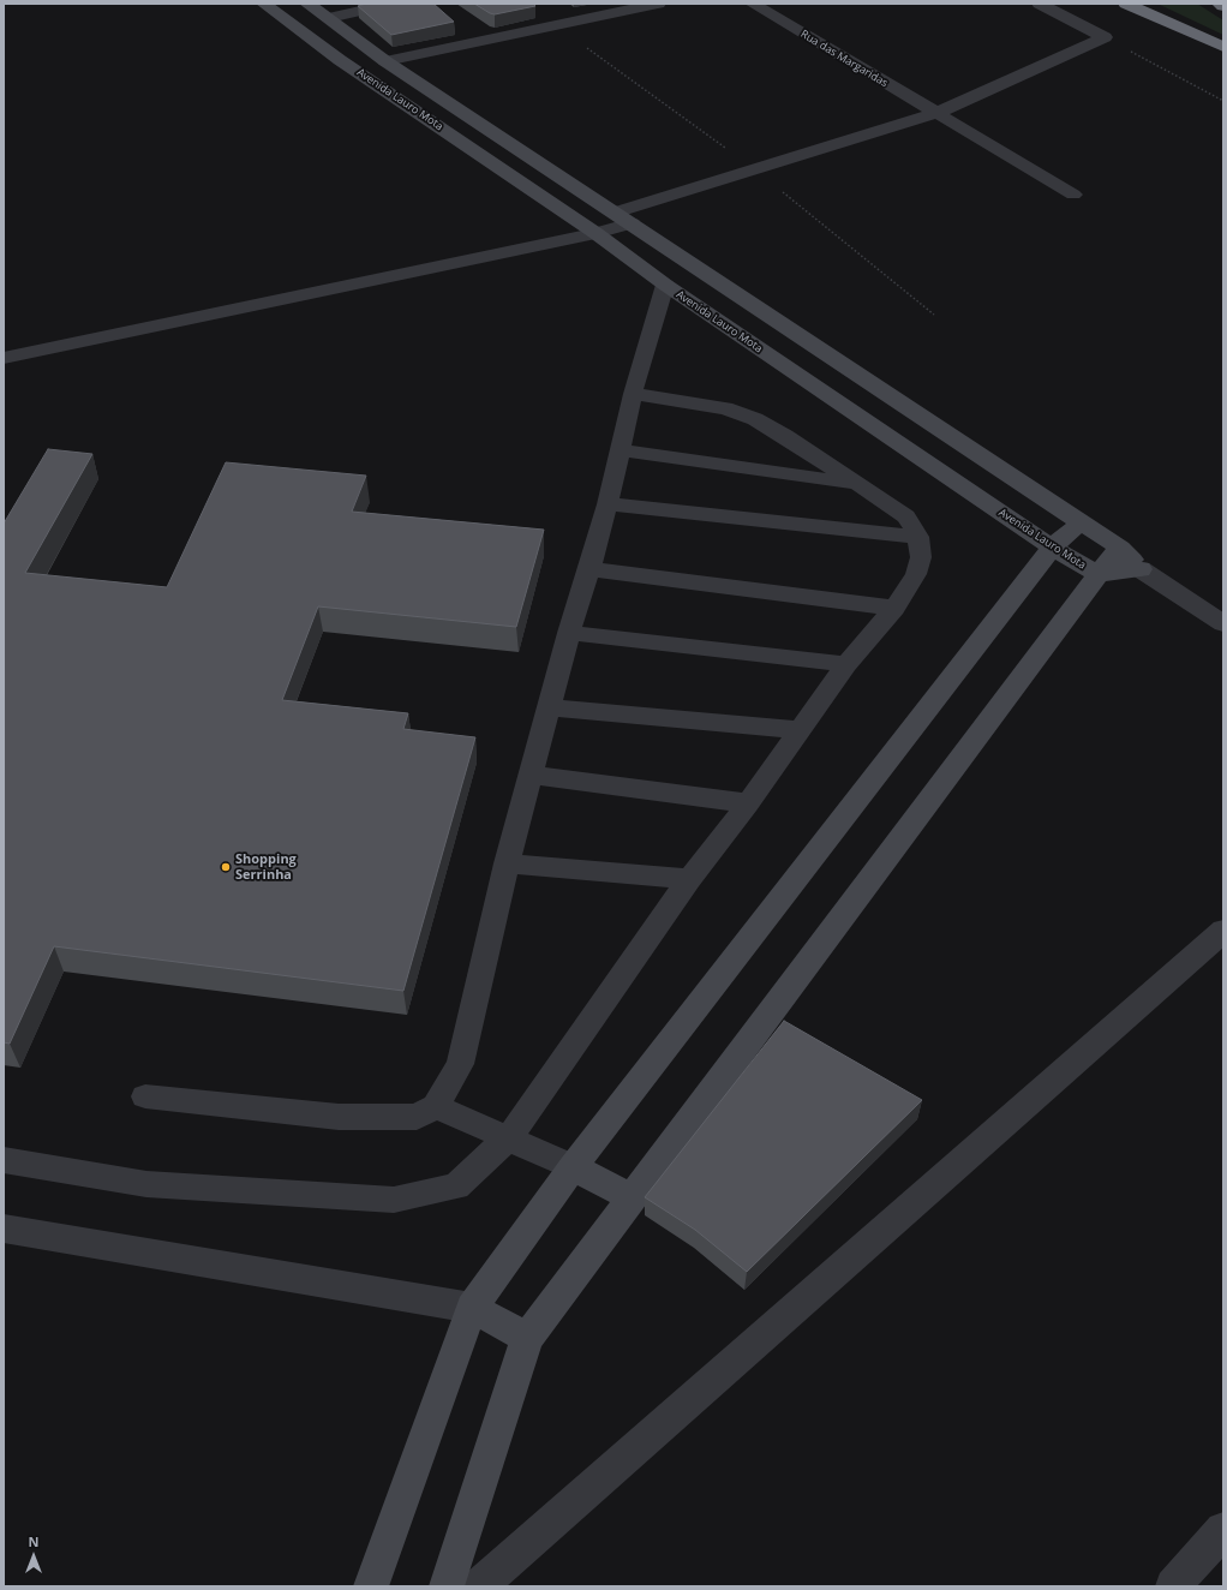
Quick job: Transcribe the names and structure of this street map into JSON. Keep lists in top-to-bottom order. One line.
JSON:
{"streets":{"street":["Rua das Margaridas","Avenida Lauro Mota"]},"places":["Shopping Serrinha"],"north":"top"}
